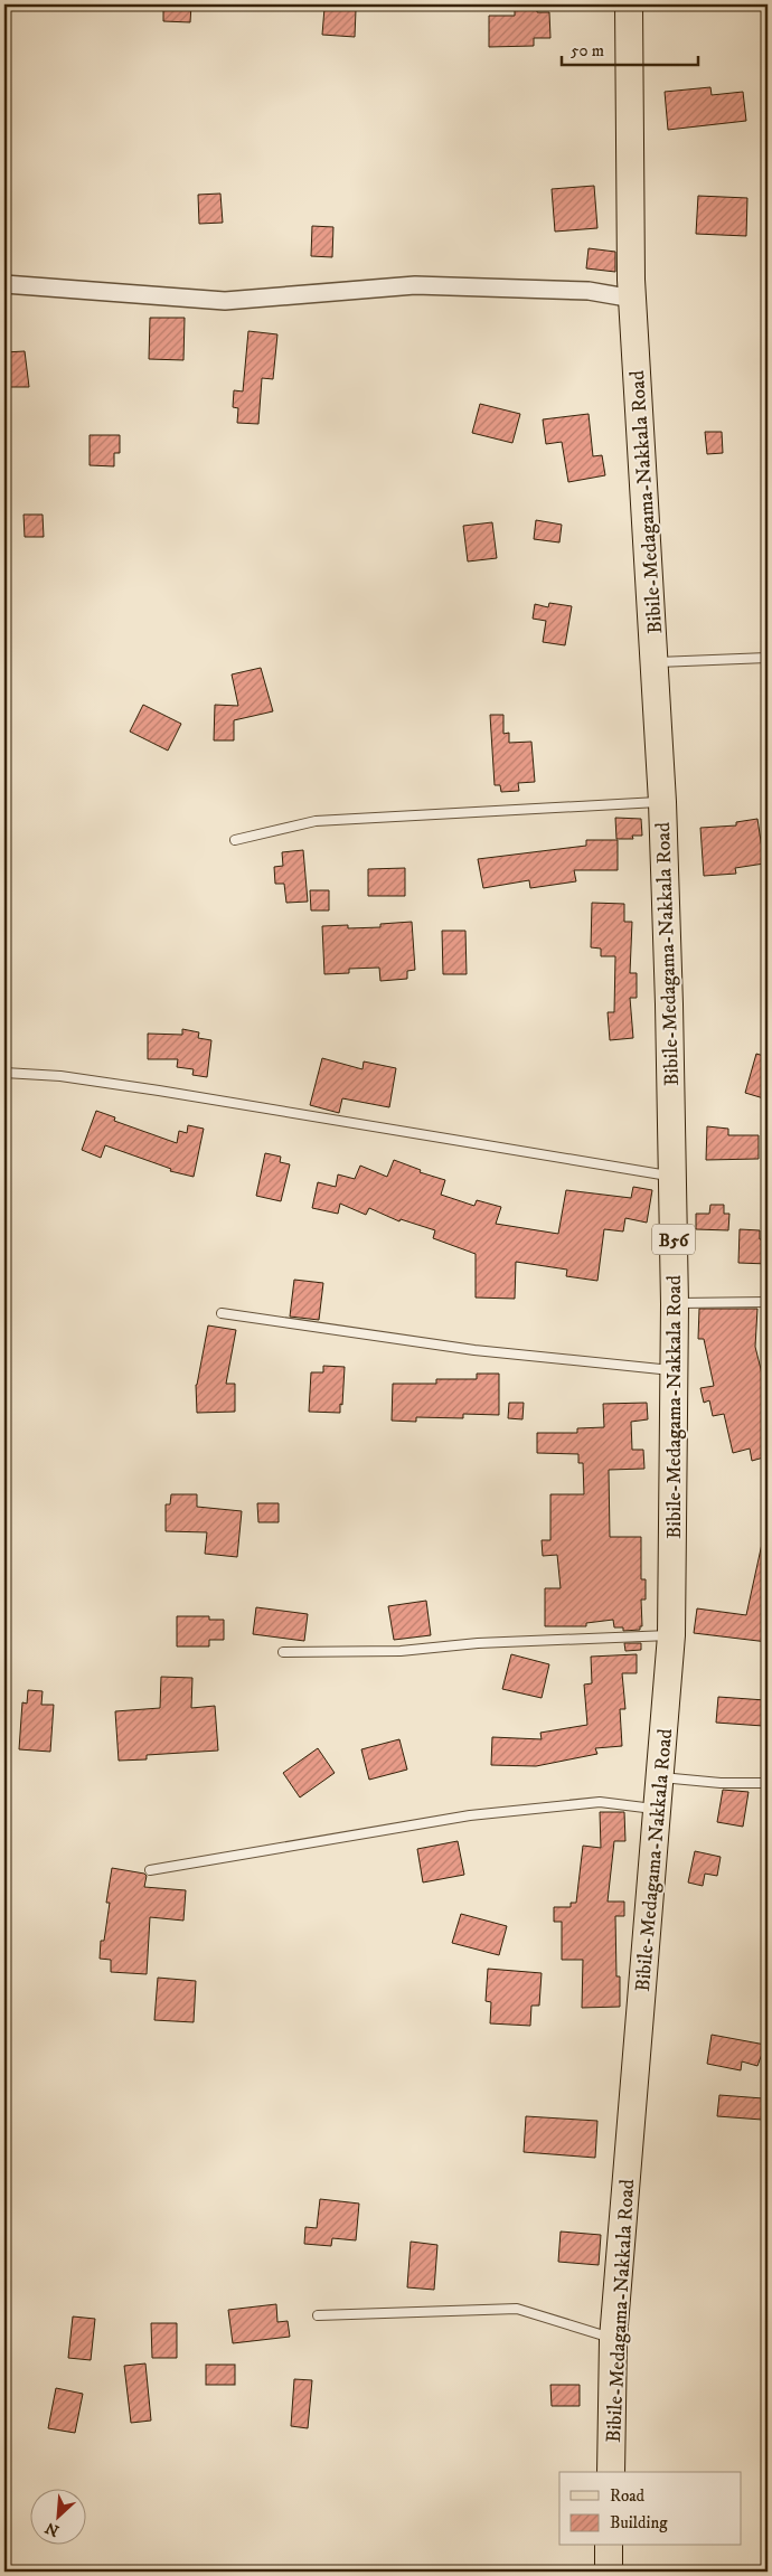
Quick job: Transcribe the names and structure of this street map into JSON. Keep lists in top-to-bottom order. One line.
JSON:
{"streets":{"main road":["Bibile-Medagama-Nakkala Road","B56"]},"legend":["Road","Building"],"scale_bar":"50 m","north":"bottom left"}
